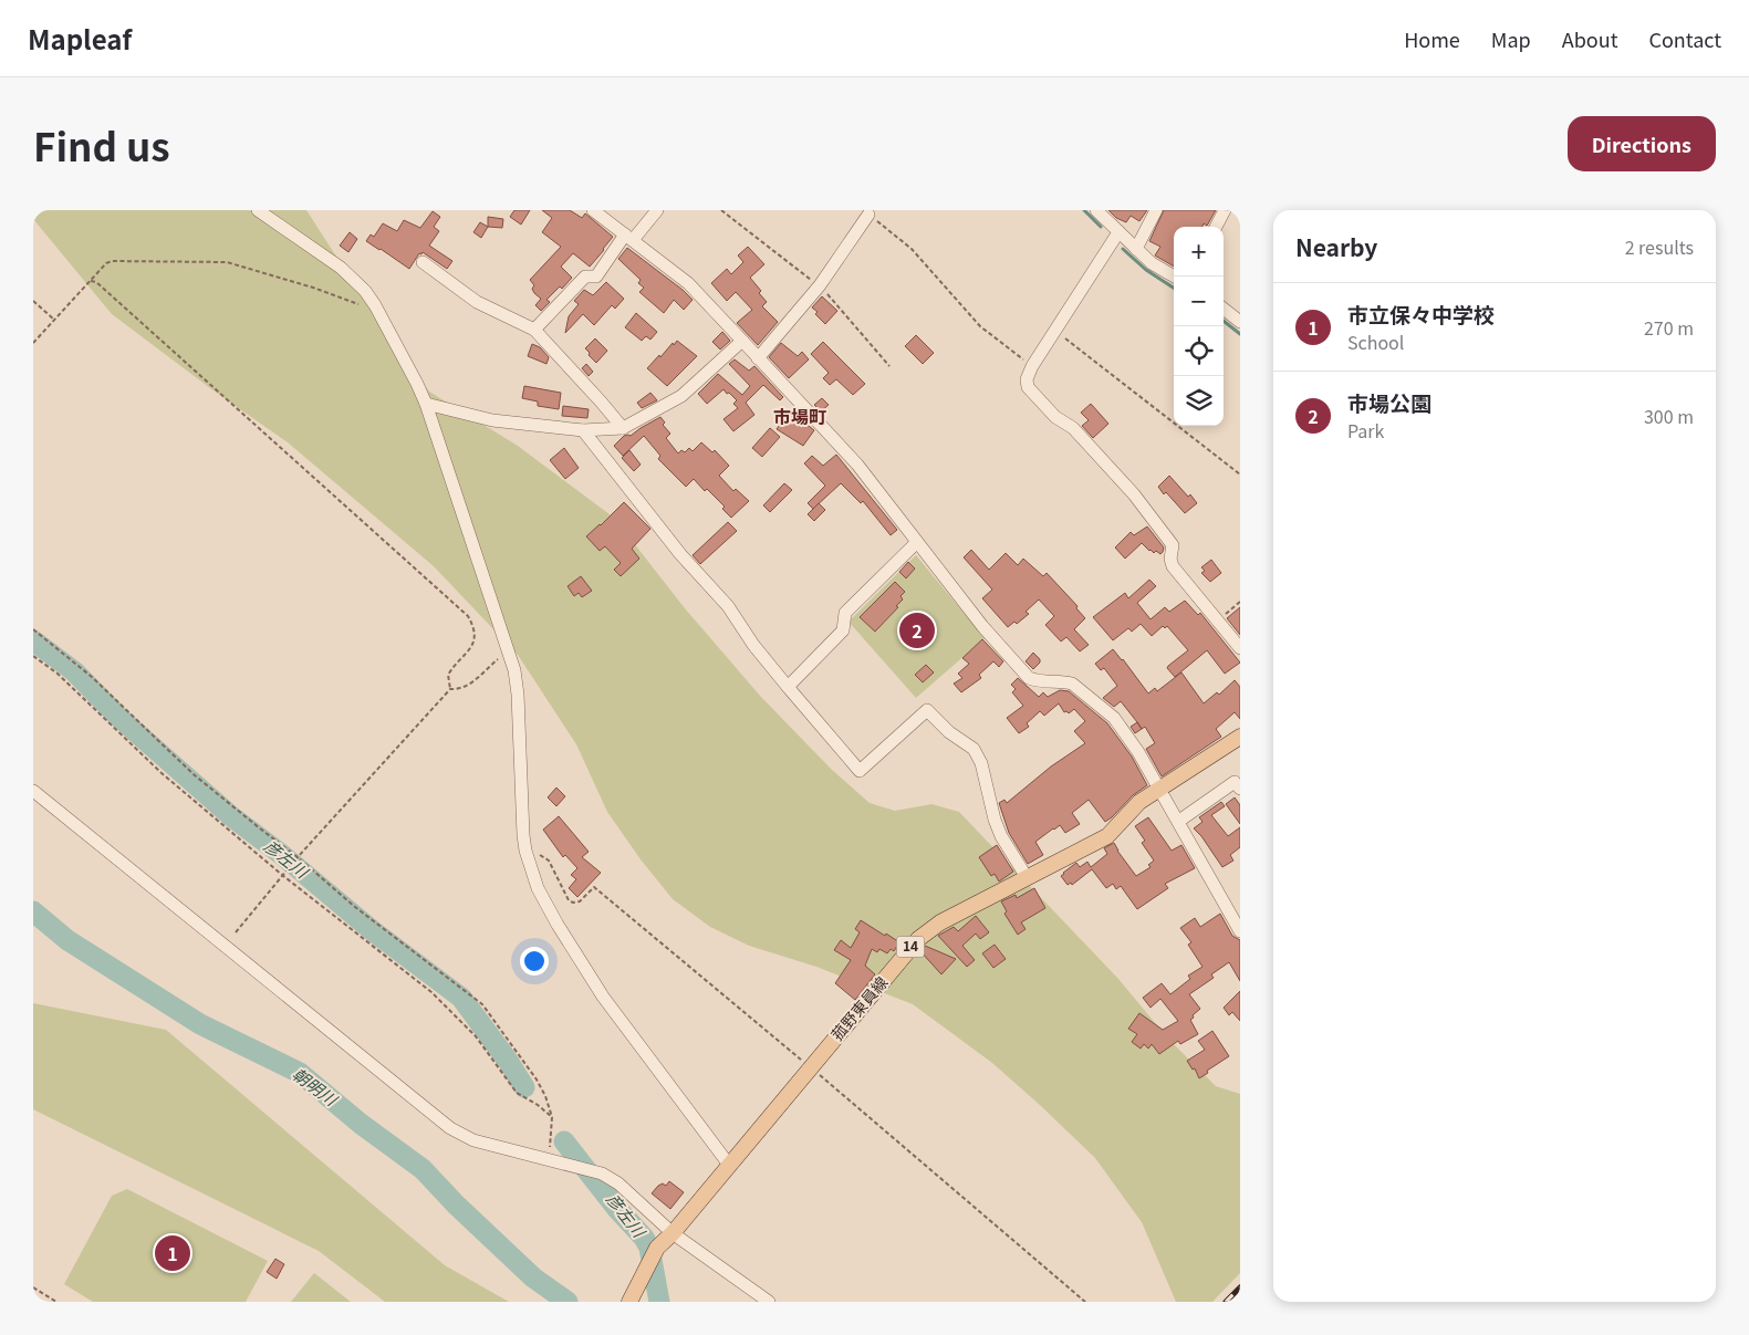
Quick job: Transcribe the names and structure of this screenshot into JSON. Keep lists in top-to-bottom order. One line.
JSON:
{"streets":{"main road":["14","菰野東員線"]},"districts":["市場町"],"water":["彦左川","朝明川"],"page":{"header":"Mapleaf","nav":["Home","Map","About","Contact"],"title":"Find us","buttons":"Directions","heading":["Nearby","2 results"],"map_buttons":["+","−"],"list":[{"mark":"1","name":"市立保々中学校","note":"School","value":"270 m"},{"mark":"2","name":"市場公園","note":"Park","value":"300 m"}],"pins":["2","1"]}}
